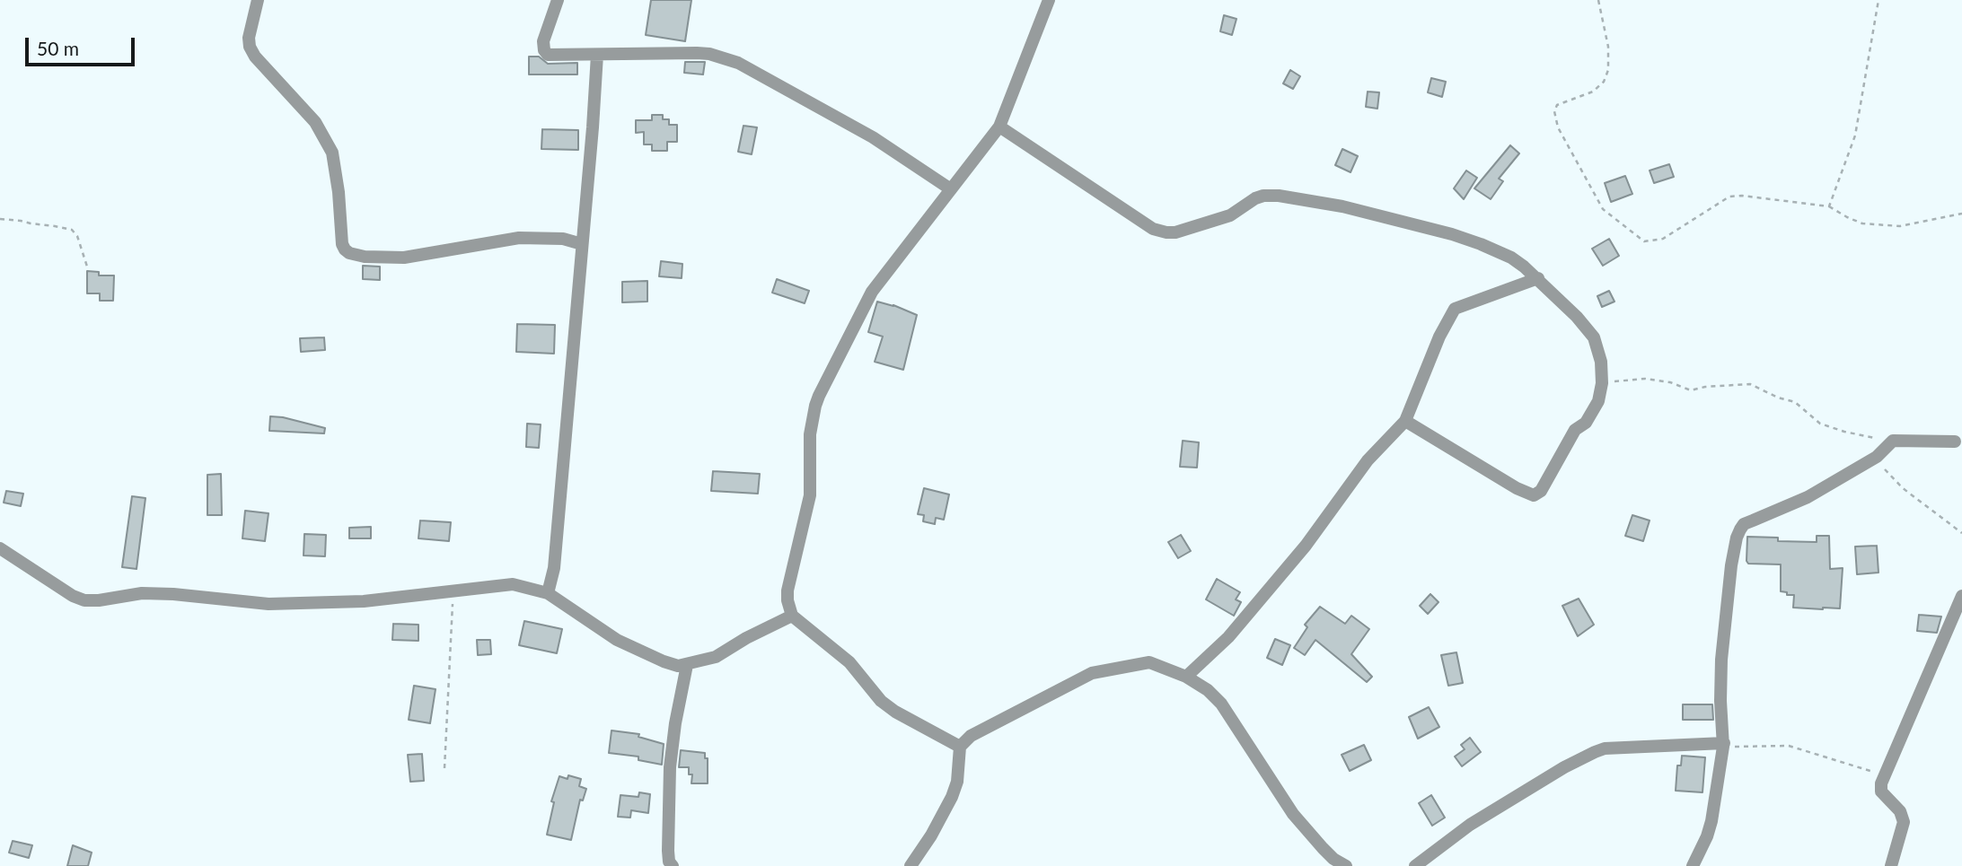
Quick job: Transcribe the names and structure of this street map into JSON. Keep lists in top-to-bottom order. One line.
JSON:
{"scale_bar":"50 m"}
